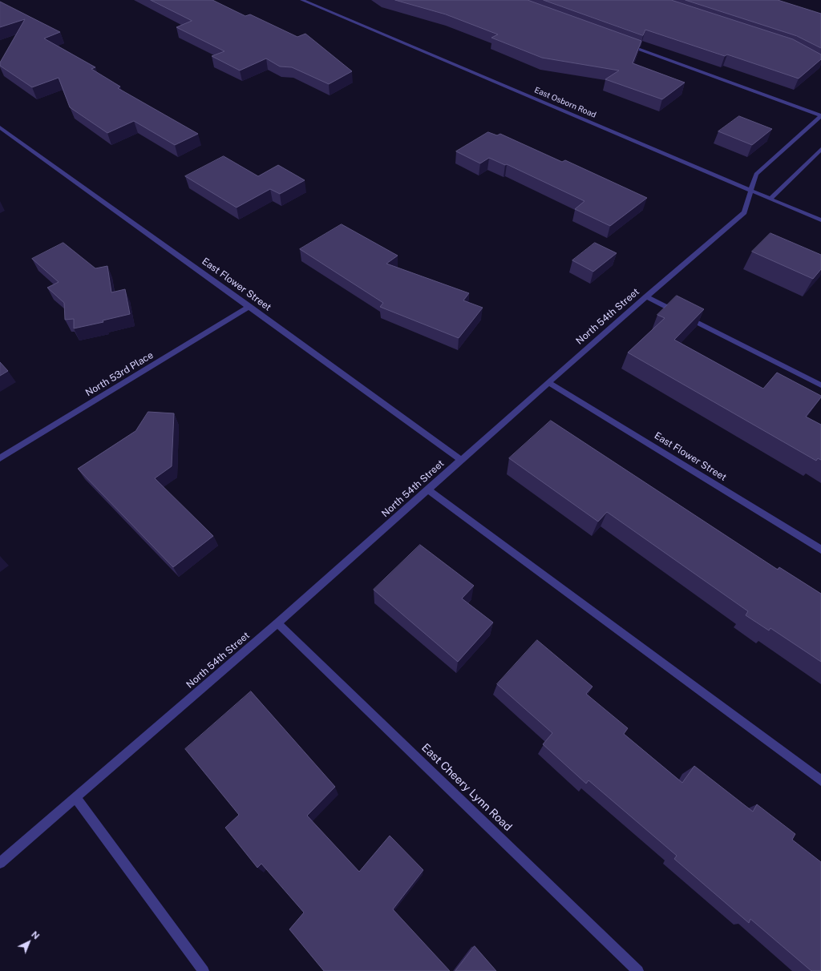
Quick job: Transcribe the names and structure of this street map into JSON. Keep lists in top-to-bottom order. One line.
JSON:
{"streets":{"street":["East Osborn Road","East Flower Street","North 54th Street","North 53rd Place","East Cheery Lynn Road"]},"crossings":[["East Osborn Road","North 54th Street"],["East Flower Street","North 54th Street"],["East Flower Street","North 53rd Place"],["North 54th Street","East Cheery Lynn Road"]],"north":"top right"}
